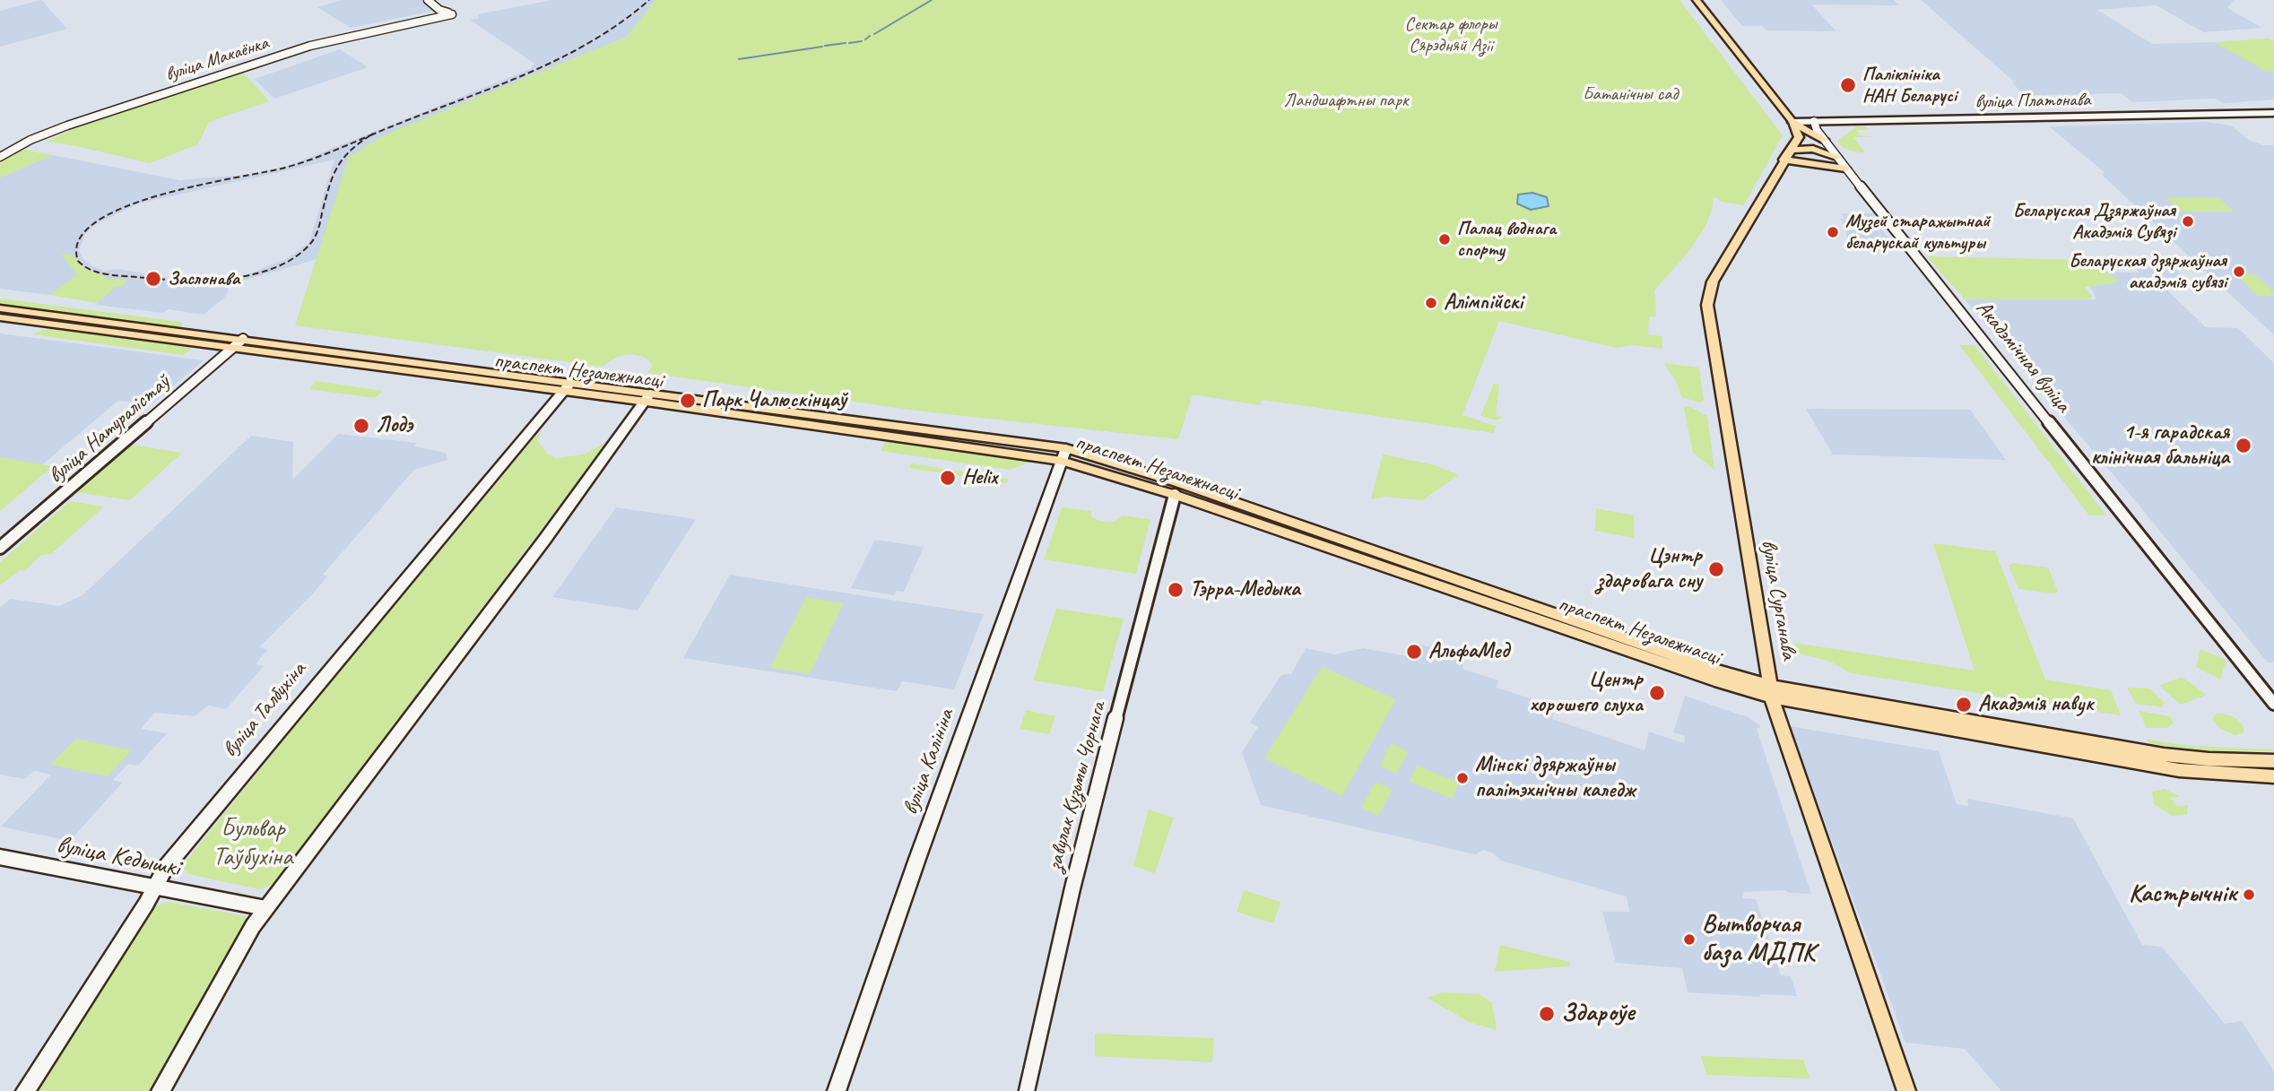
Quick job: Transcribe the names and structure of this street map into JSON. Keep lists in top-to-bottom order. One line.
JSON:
{"streets":{"main road":["вуліца Платонава","праспект Незалежнасці","вуліца Сурганава","вуліца Талбухіна","вуліца Калініна"],"street":["вуліца Макаёнка","Акадэмічная вуліца","вуліца Натуралістаў","завулак Кузьмы Чорнага","вуліца Кедышкі"]},"crossings":[["вуліца Платонава","Акадэмічная вуліца"],["вуліца Платонава","вуліца Сурганава"],["праспект Незалежнасці","вуліца Натуралістаў"],["праспект Незалежнасці","вуліца Сурганава"],["праспект Незалежнасці","вуліца Талбухіна"],["праспект Незалежнасці","вуліца Калініна"],["праспект Незалежнасці","завулак Кузьмы Чорнага"],["вуліца Талбухіна","вуліца Кедышкі"]],"parks":["Сектар флоры Сярэдняй Азіі","Батанічны сад","Ландшафтны парк","Бульвар Таўбухіна"],"places":["Паліклініка НАН Беларусі","Беларуская Дзяржаўная Акадэмія Сувязі","Музей старажытнай беларускай культуры","Палац воднага спорту","Беларуская дзяржаўная акадэмія сувязі","Заслонава","Алімпійскі","Парк Чалюскінцаў","Лодэ","1-я гарадская клінічная бальніца","Helix","Цэнтр здаровага сну","Тэрра-Медыка","АльфаМед","Центр хорошего слуха","Акадэмія навук","Мінскі дзяржаўны палітэхнічны каледж","Кастрычнік","Вытворчая база МДПК","Здароўе"]}
